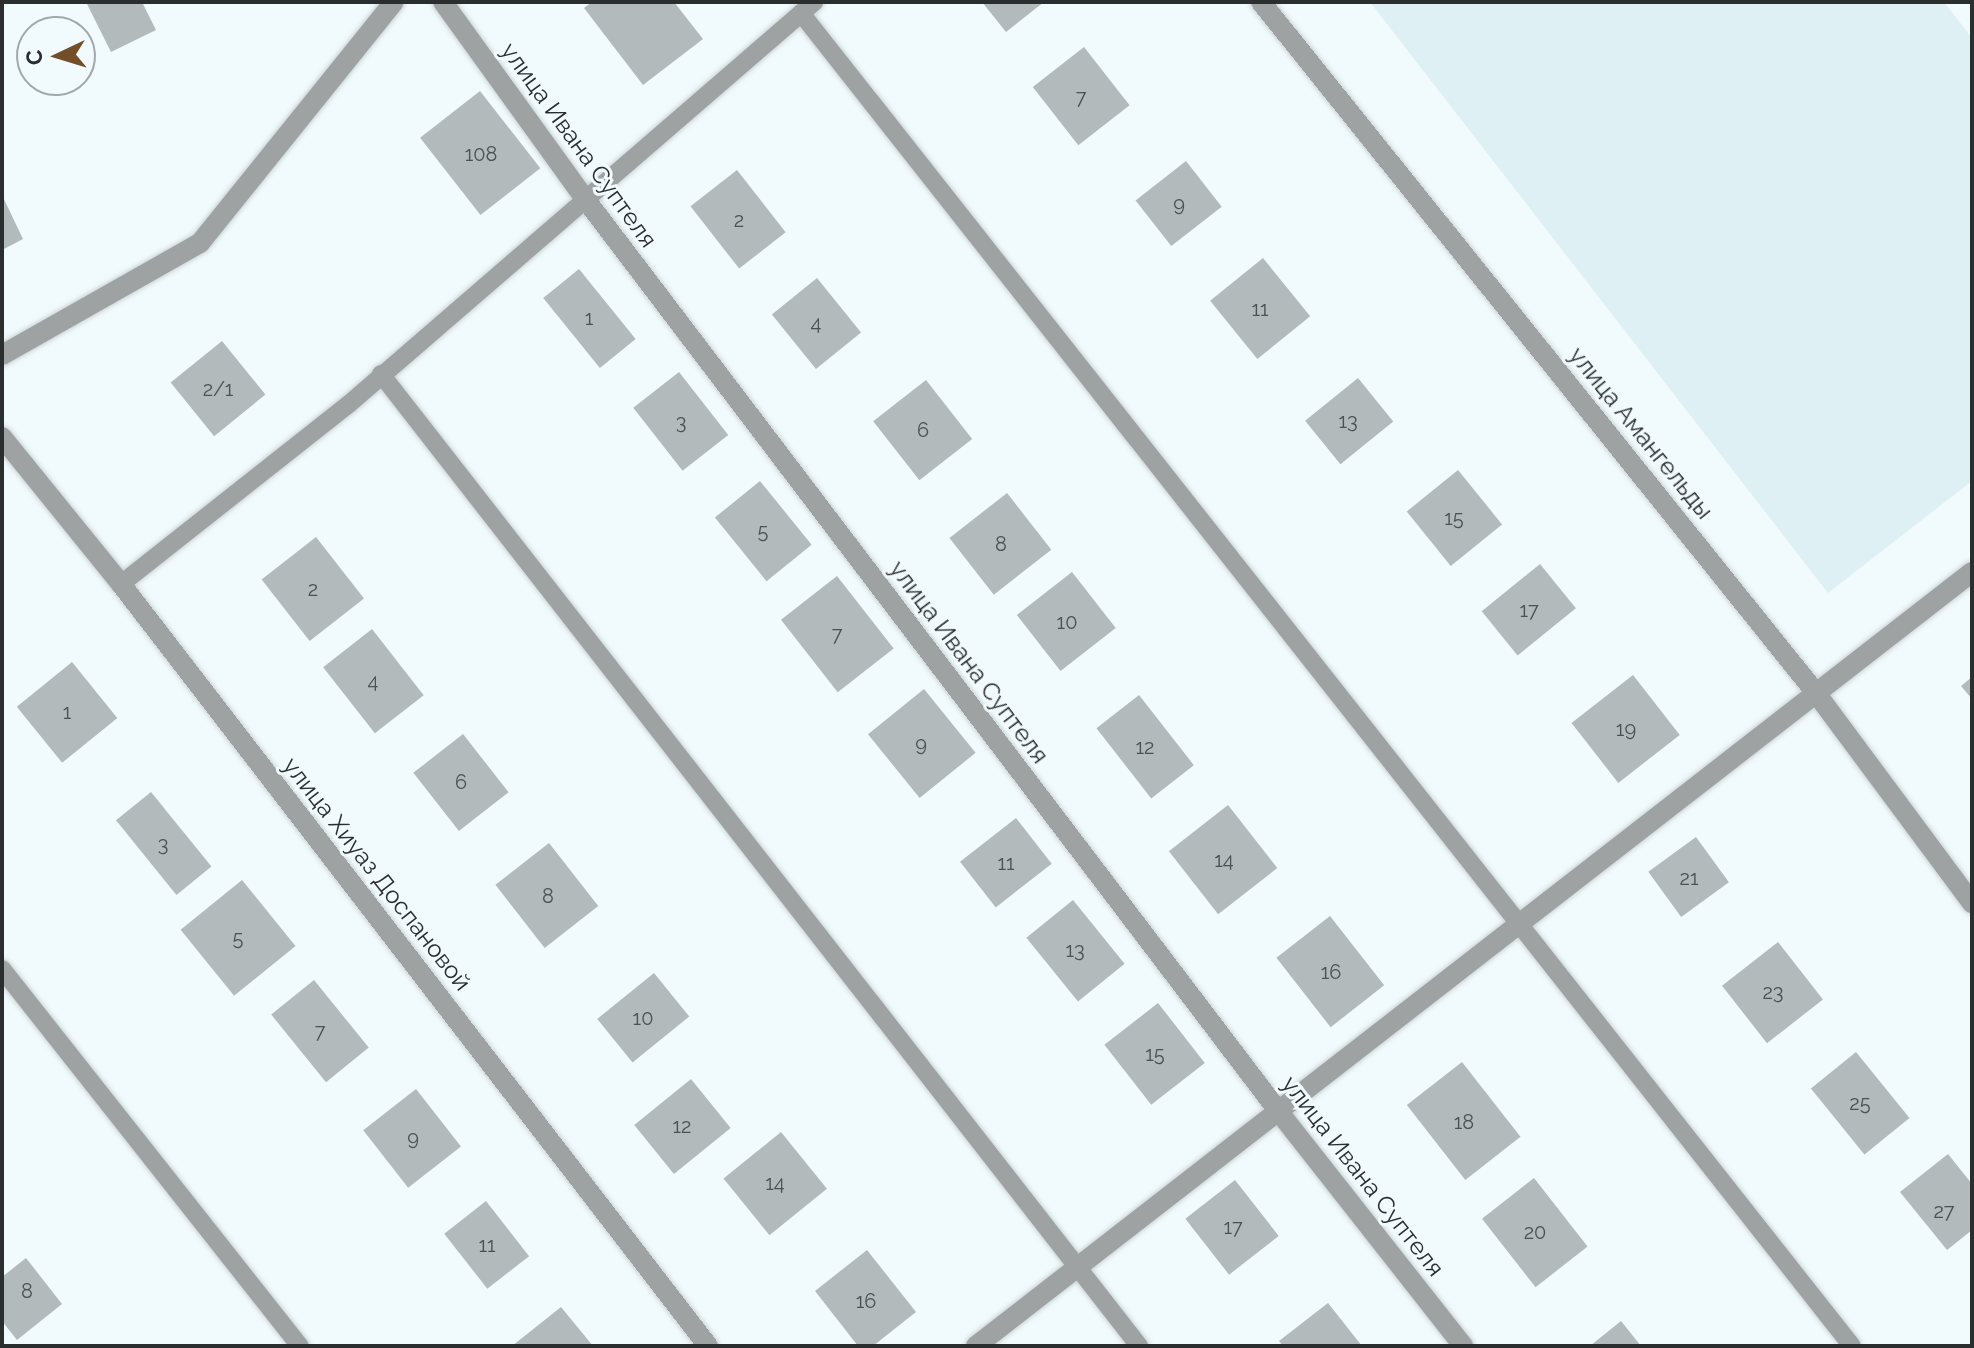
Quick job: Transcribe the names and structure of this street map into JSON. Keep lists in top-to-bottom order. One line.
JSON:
{"streets":{"street":["улица Ивана Суптеля","улица Амангельды","улица Хиуаз Доспановой"]},"house_numbers":["7","108","9","2","11","1","4","2/1","13","3","6","15","5","8","2","17","10","7","4","1","19","9","12","6","3","14","11","21","8","5","13","16","23","10","7","15","25","18","12","9","14","27","17","20","11","8","16"],"north":"left"}
